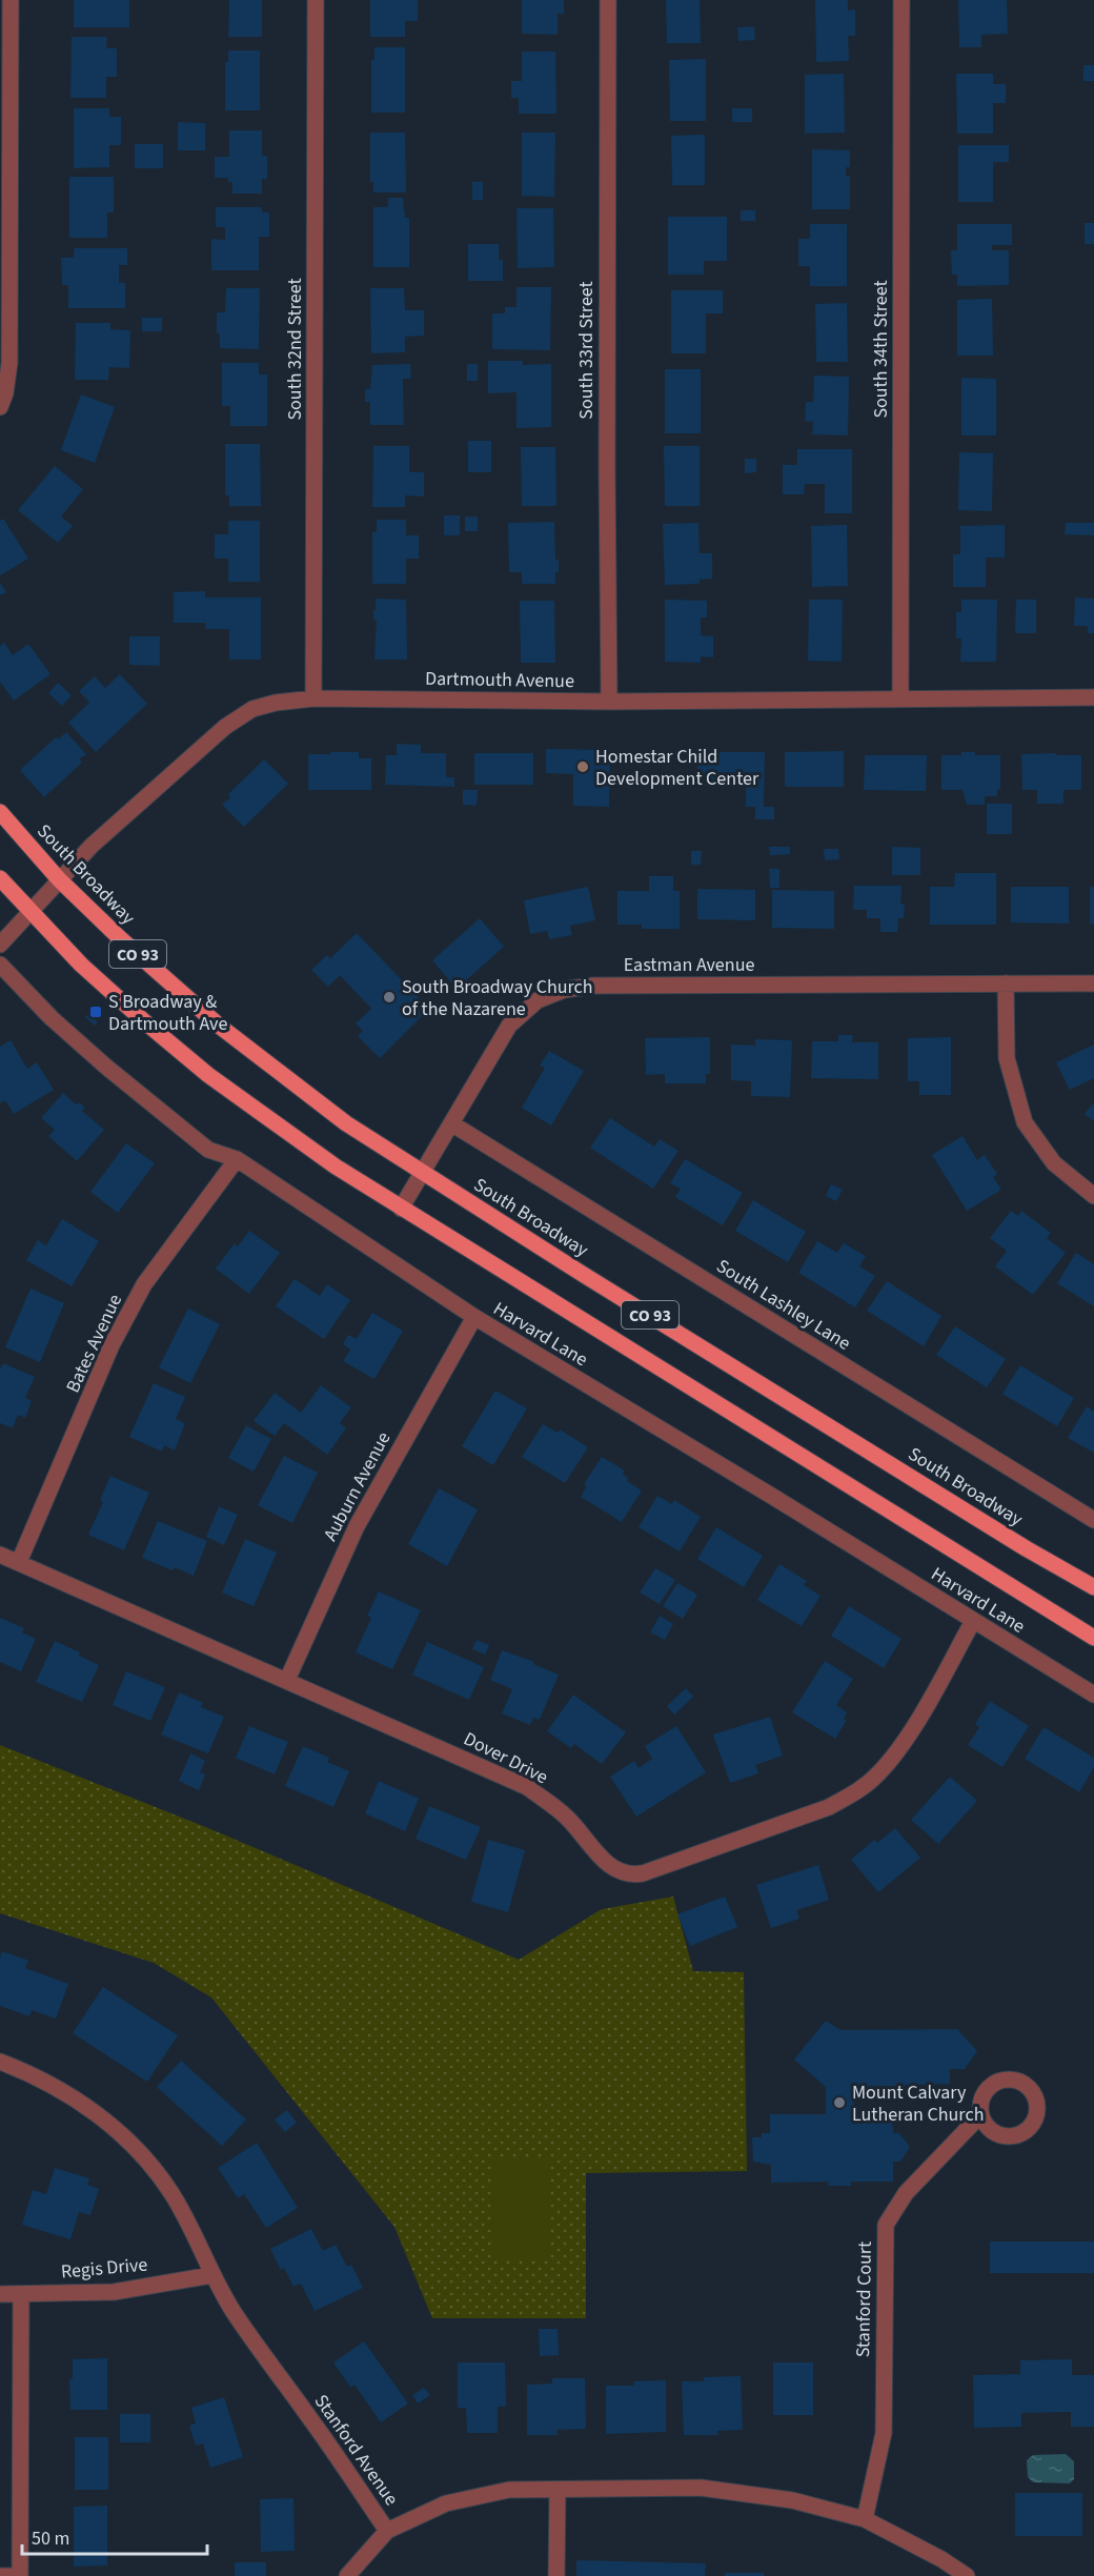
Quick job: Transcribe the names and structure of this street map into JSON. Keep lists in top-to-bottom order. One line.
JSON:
{"streets":{"main road":["South Broadway","CO 93"],"street":["South 32nd Street","South 34th Street","South 33rd Street","Dartmouth Avenue","Eastman Avenue","South Lashley Lane","Harvard Lane","Bates Avenue","Auburn Avenue","Dover Drive","Regis Drive","Stanford Court","Stanford Avenue"]},"crossings":[["South 32nd Street","Dartmouth Avenue"],["South 34th Street","Dartmouth Avenue"],["South 33rd Street","Dartmouth Avenue"],["Dartmouth Avenue","South Broadway"],["Dartmouth Avenue","CO 93"],["South Broadway","Eastman Avenue"],["CO 93","Eastman Avenue"],["Eastman Avenue","South Lashley Lane"],["Harvard Lane","Bates Avenue"],["Harvard Lane","Auburn Avenue"],["Harvard Lane","Dover Drive"],["Bates Avenue","Dover Drive"],["Auburn Avenue","Dover Drive"],["Regis Drive","Stanford Avenue"],["Stanford Court","Stanford Avenue"]],"places":{"other":["Homestar Child Development Center","South Broadway Church of the Nazarene","Mount Calvary Lutheran Church"],"transit":["S Broadway & Dartmouth Ave"]},"scale_bar":"50 m"}
